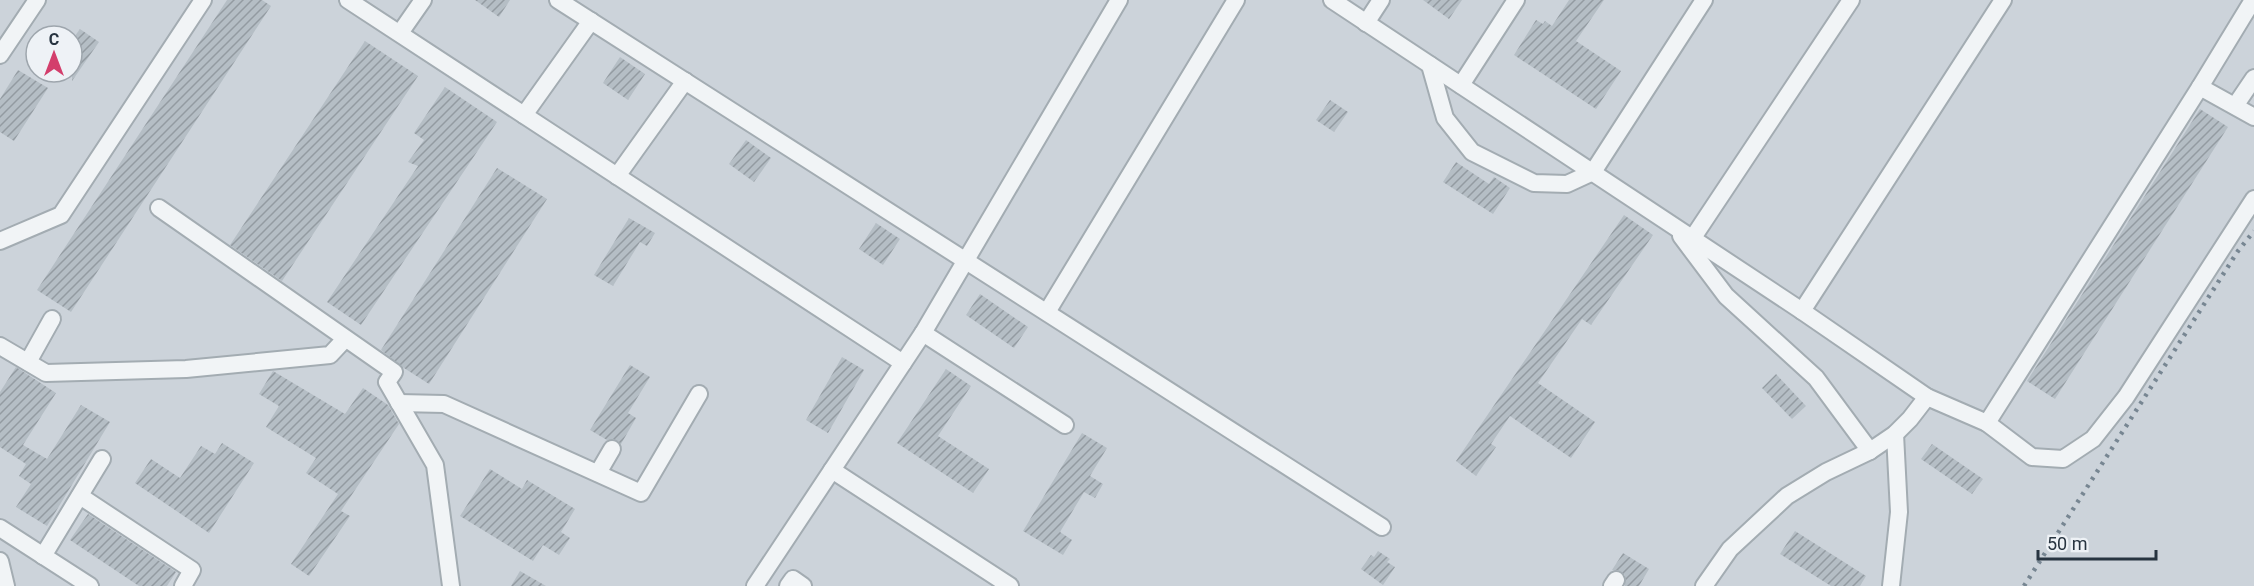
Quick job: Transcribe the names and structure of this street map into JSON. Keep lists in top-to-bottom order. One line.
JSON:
{"scale_bar":"50 m","north":"top"}
